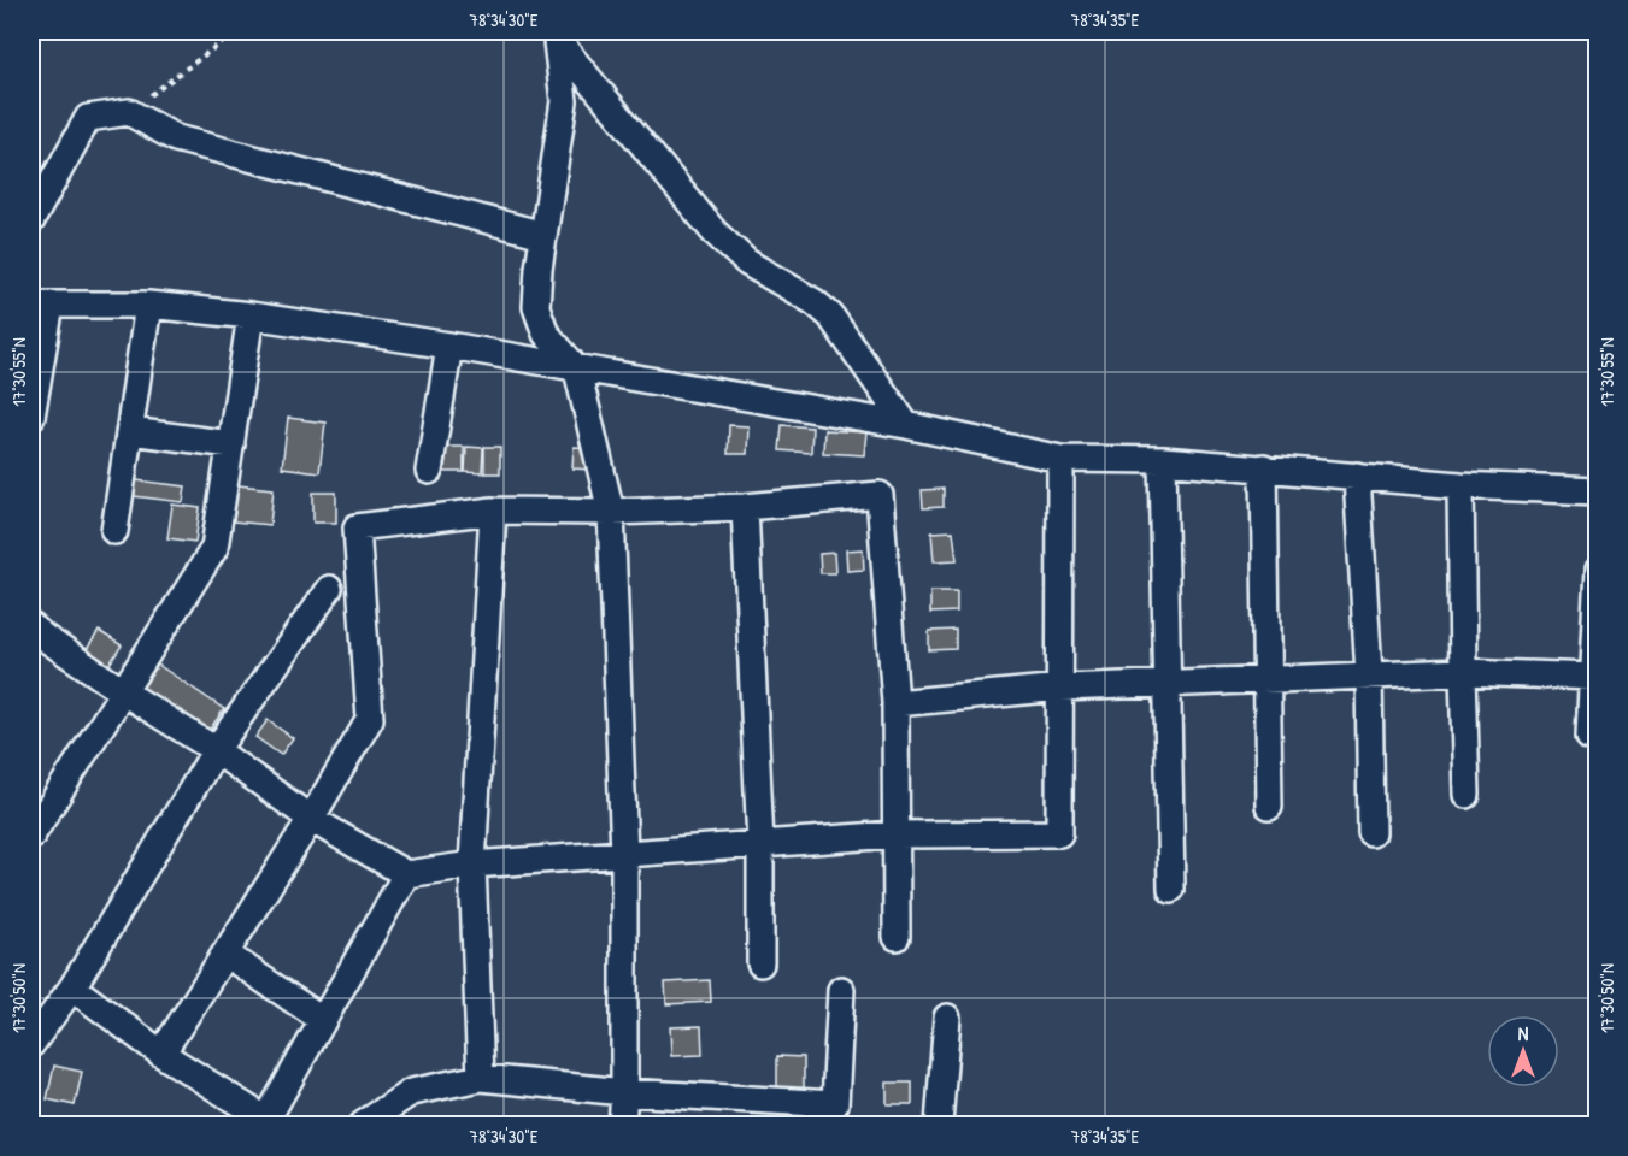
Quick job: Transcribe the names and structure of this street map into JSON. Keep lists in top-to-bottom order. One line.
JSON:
{"north":"top","coordinates":["78°34'30\"E","78°34'35\"E","17°30'55\"N","17°30'50\"N"]}
